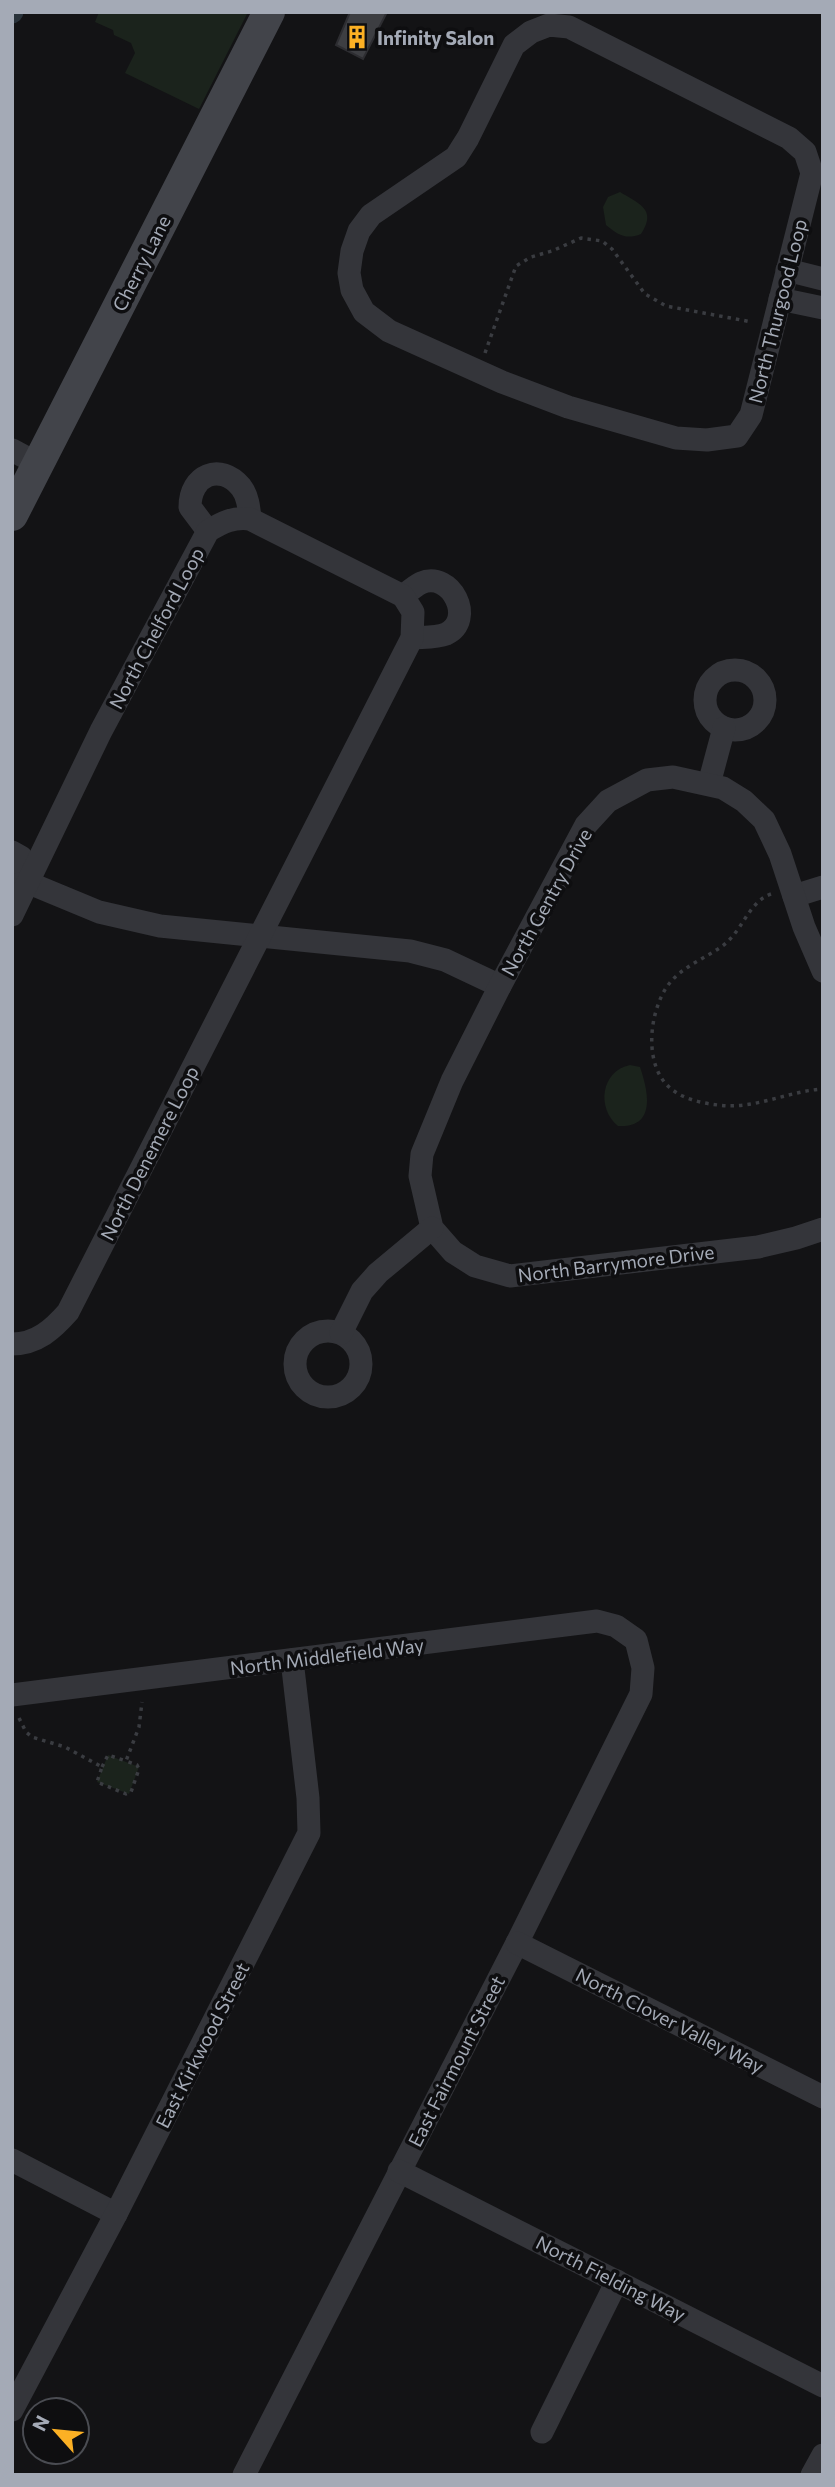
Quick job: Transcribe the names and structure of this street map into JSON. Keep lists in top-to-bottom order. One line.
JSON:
{"streets":{"main road":["Cherry Lane"],"street":["North Thurgood Loop","North Chelford Loop","North Gentry Drive","North Denemere Loop","North Barrymore Drive","North Middlefield Way","North Clover Valley Way","East Kirkwood Street","East Fairmount Street","North Fielding Way"]},"crossings":[["North Chelford Loop","North Gentry Drive"],["North Gentry Drive","North Denemere Loop"],["North Gentry Drive","North Barrymore Drive"],["North Middlefield Way","East Kirkwood Street"],["North Middlefield Way","East Fairmount Street"],["North Clover Valley Way","East Fairmount Street"],["East Fairmount Street","North Fielding Way"]],"places":{"building":["Infinity Salon"]},"north":"top left"}
